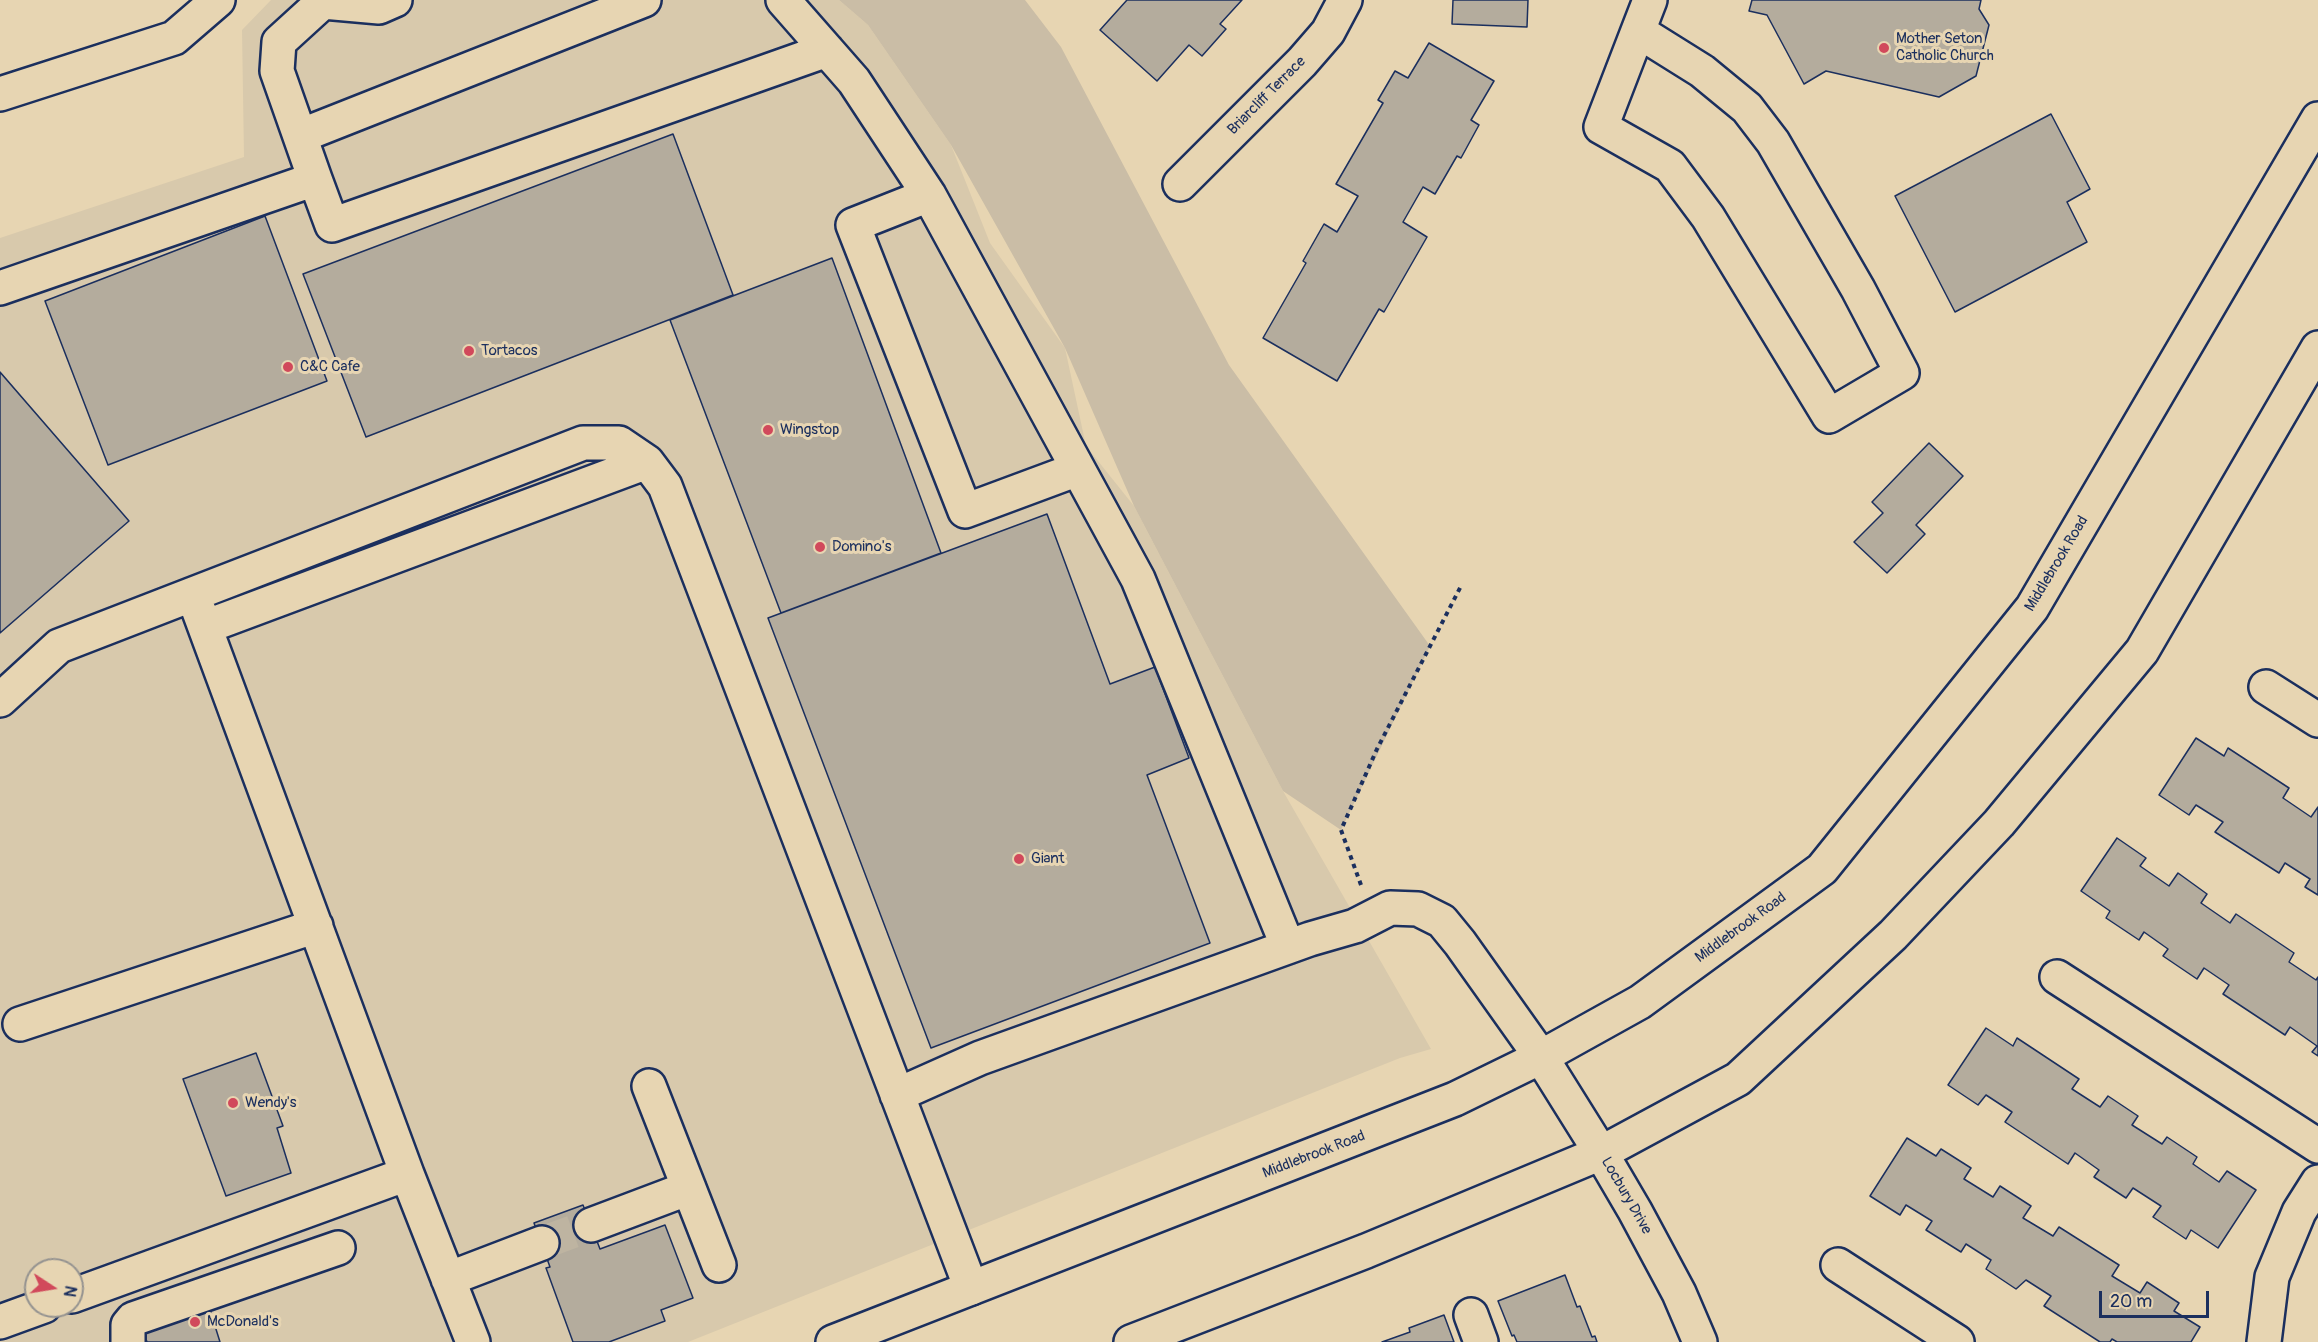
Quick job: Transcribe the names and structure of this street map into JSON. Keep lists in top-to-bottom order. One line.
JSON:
{"streets":{"main road":["Briarcliff Terrace","Middlebrook Road","Locbury Drive"]},"crossings":[["Middlebrook Road","Locbury Drive"]],"places":["Mother Seton Catholic Church","Tortacos","C&C Cafe","Wingstop","Domino's","Giant","Wendy's","McDonald's"],"scale_bar":"20 m","north":"right"}
